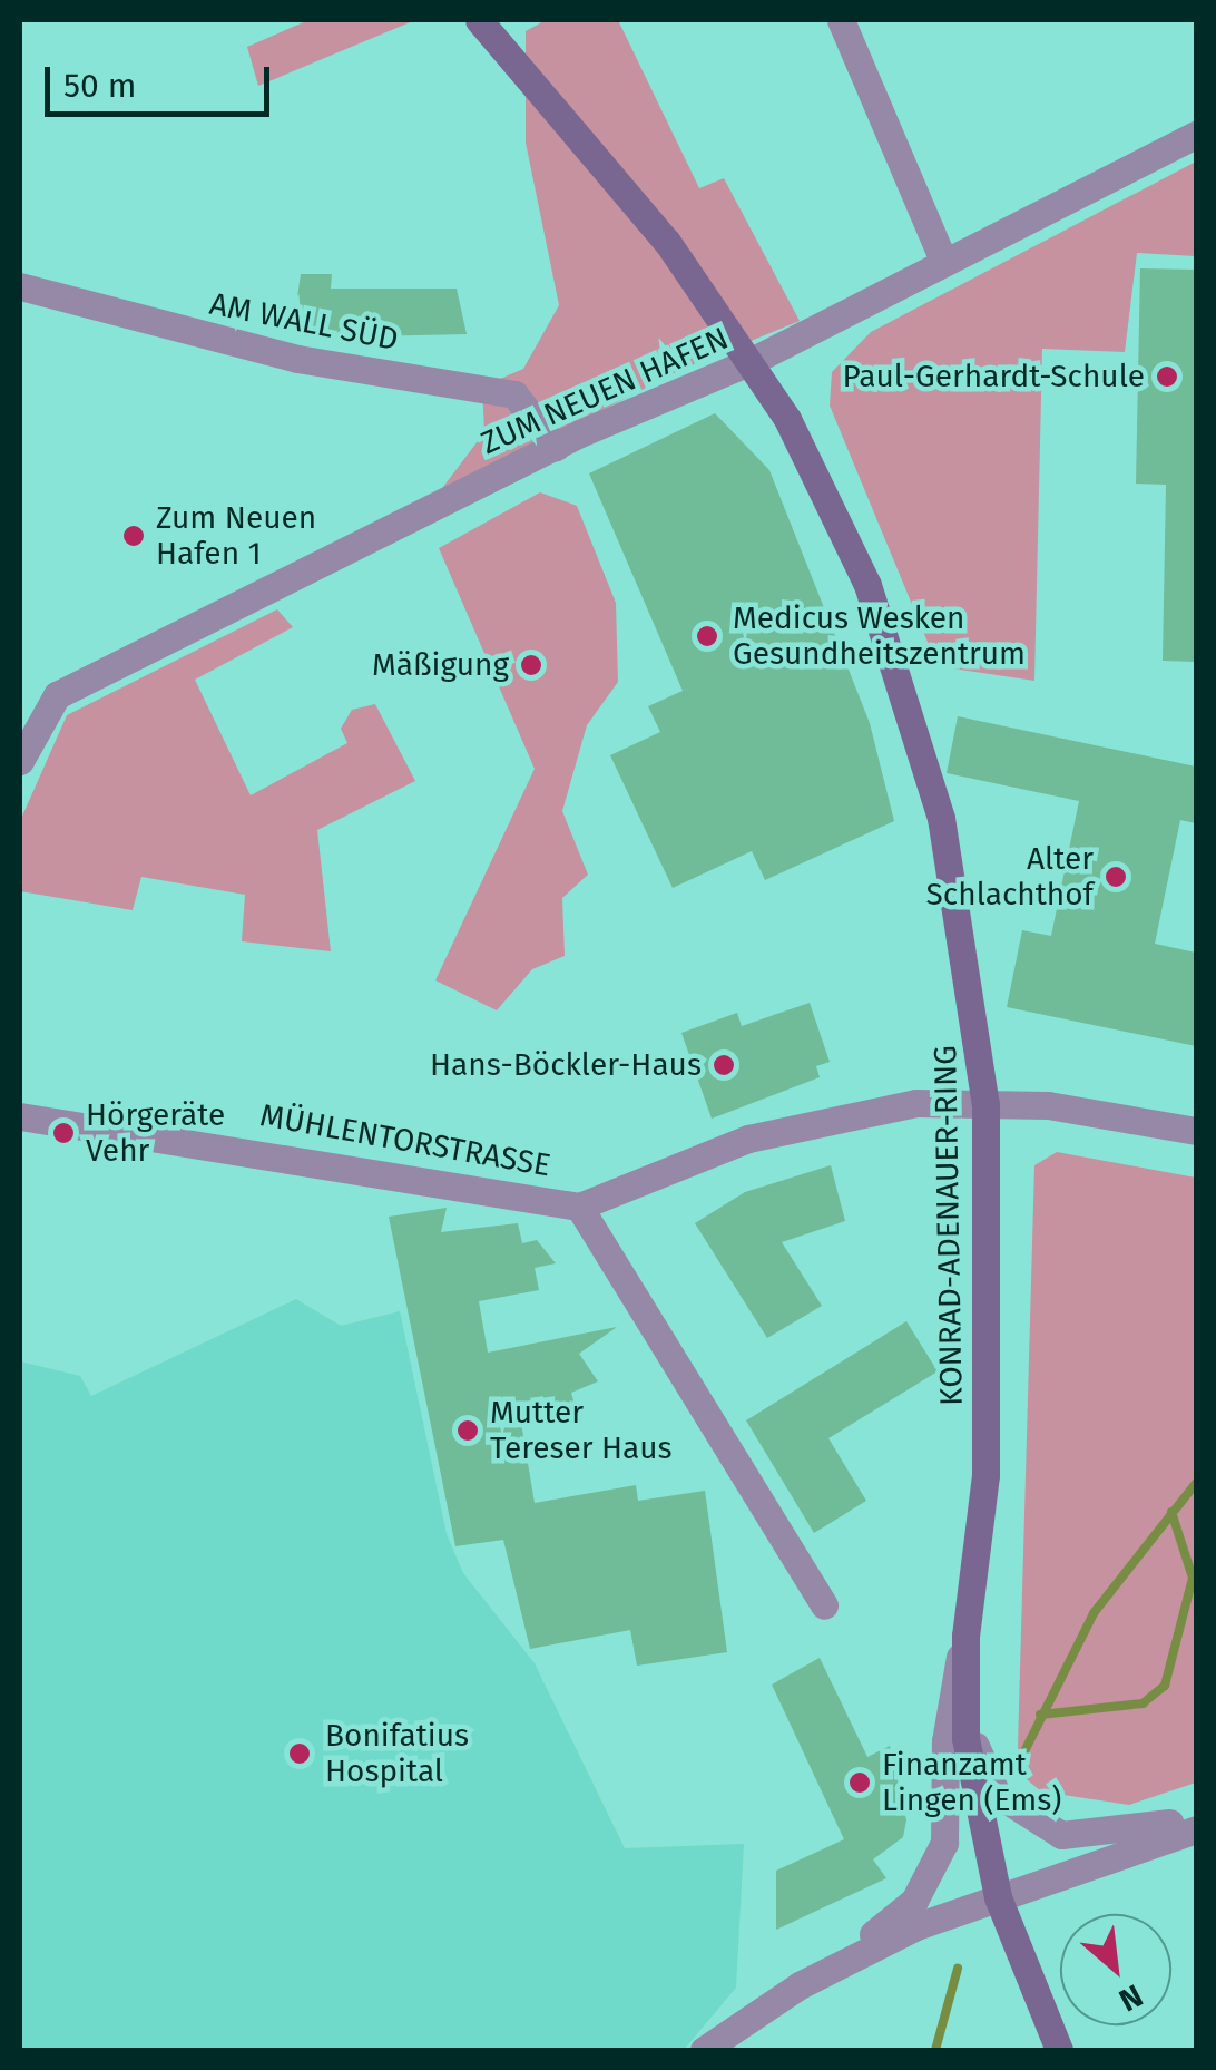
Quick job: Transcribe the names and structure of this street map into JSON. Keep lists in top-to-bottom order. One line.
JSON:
{"streets":{"main road":["KONRAD-ADENAUER-RING"],"street":["AM WALL SÜD","ZUM NEUEN HAFEN","MÜHLENTORSTRASSE"]},"crossings":[["AM WALL SÜD","ZUM NEUEN HAFEN"],["ZUM NEUEN HAFEN","KONRAD-ADENAUER-RING"]],"places":["Paul-Gerhardt-Schule","Zum Neuen Hafen 1","Medicus Wesken Gesundheitszentrum","Mäßigung","Alter Schlachthof","Hans-Böckler-Haus","Hörgeräte Vehr","Mutter Tereser Haus","Bonifatius Hospital","Finanzamt Lingen (Ems)"],"scale_bar":"50 m","north":"bottom right"}
